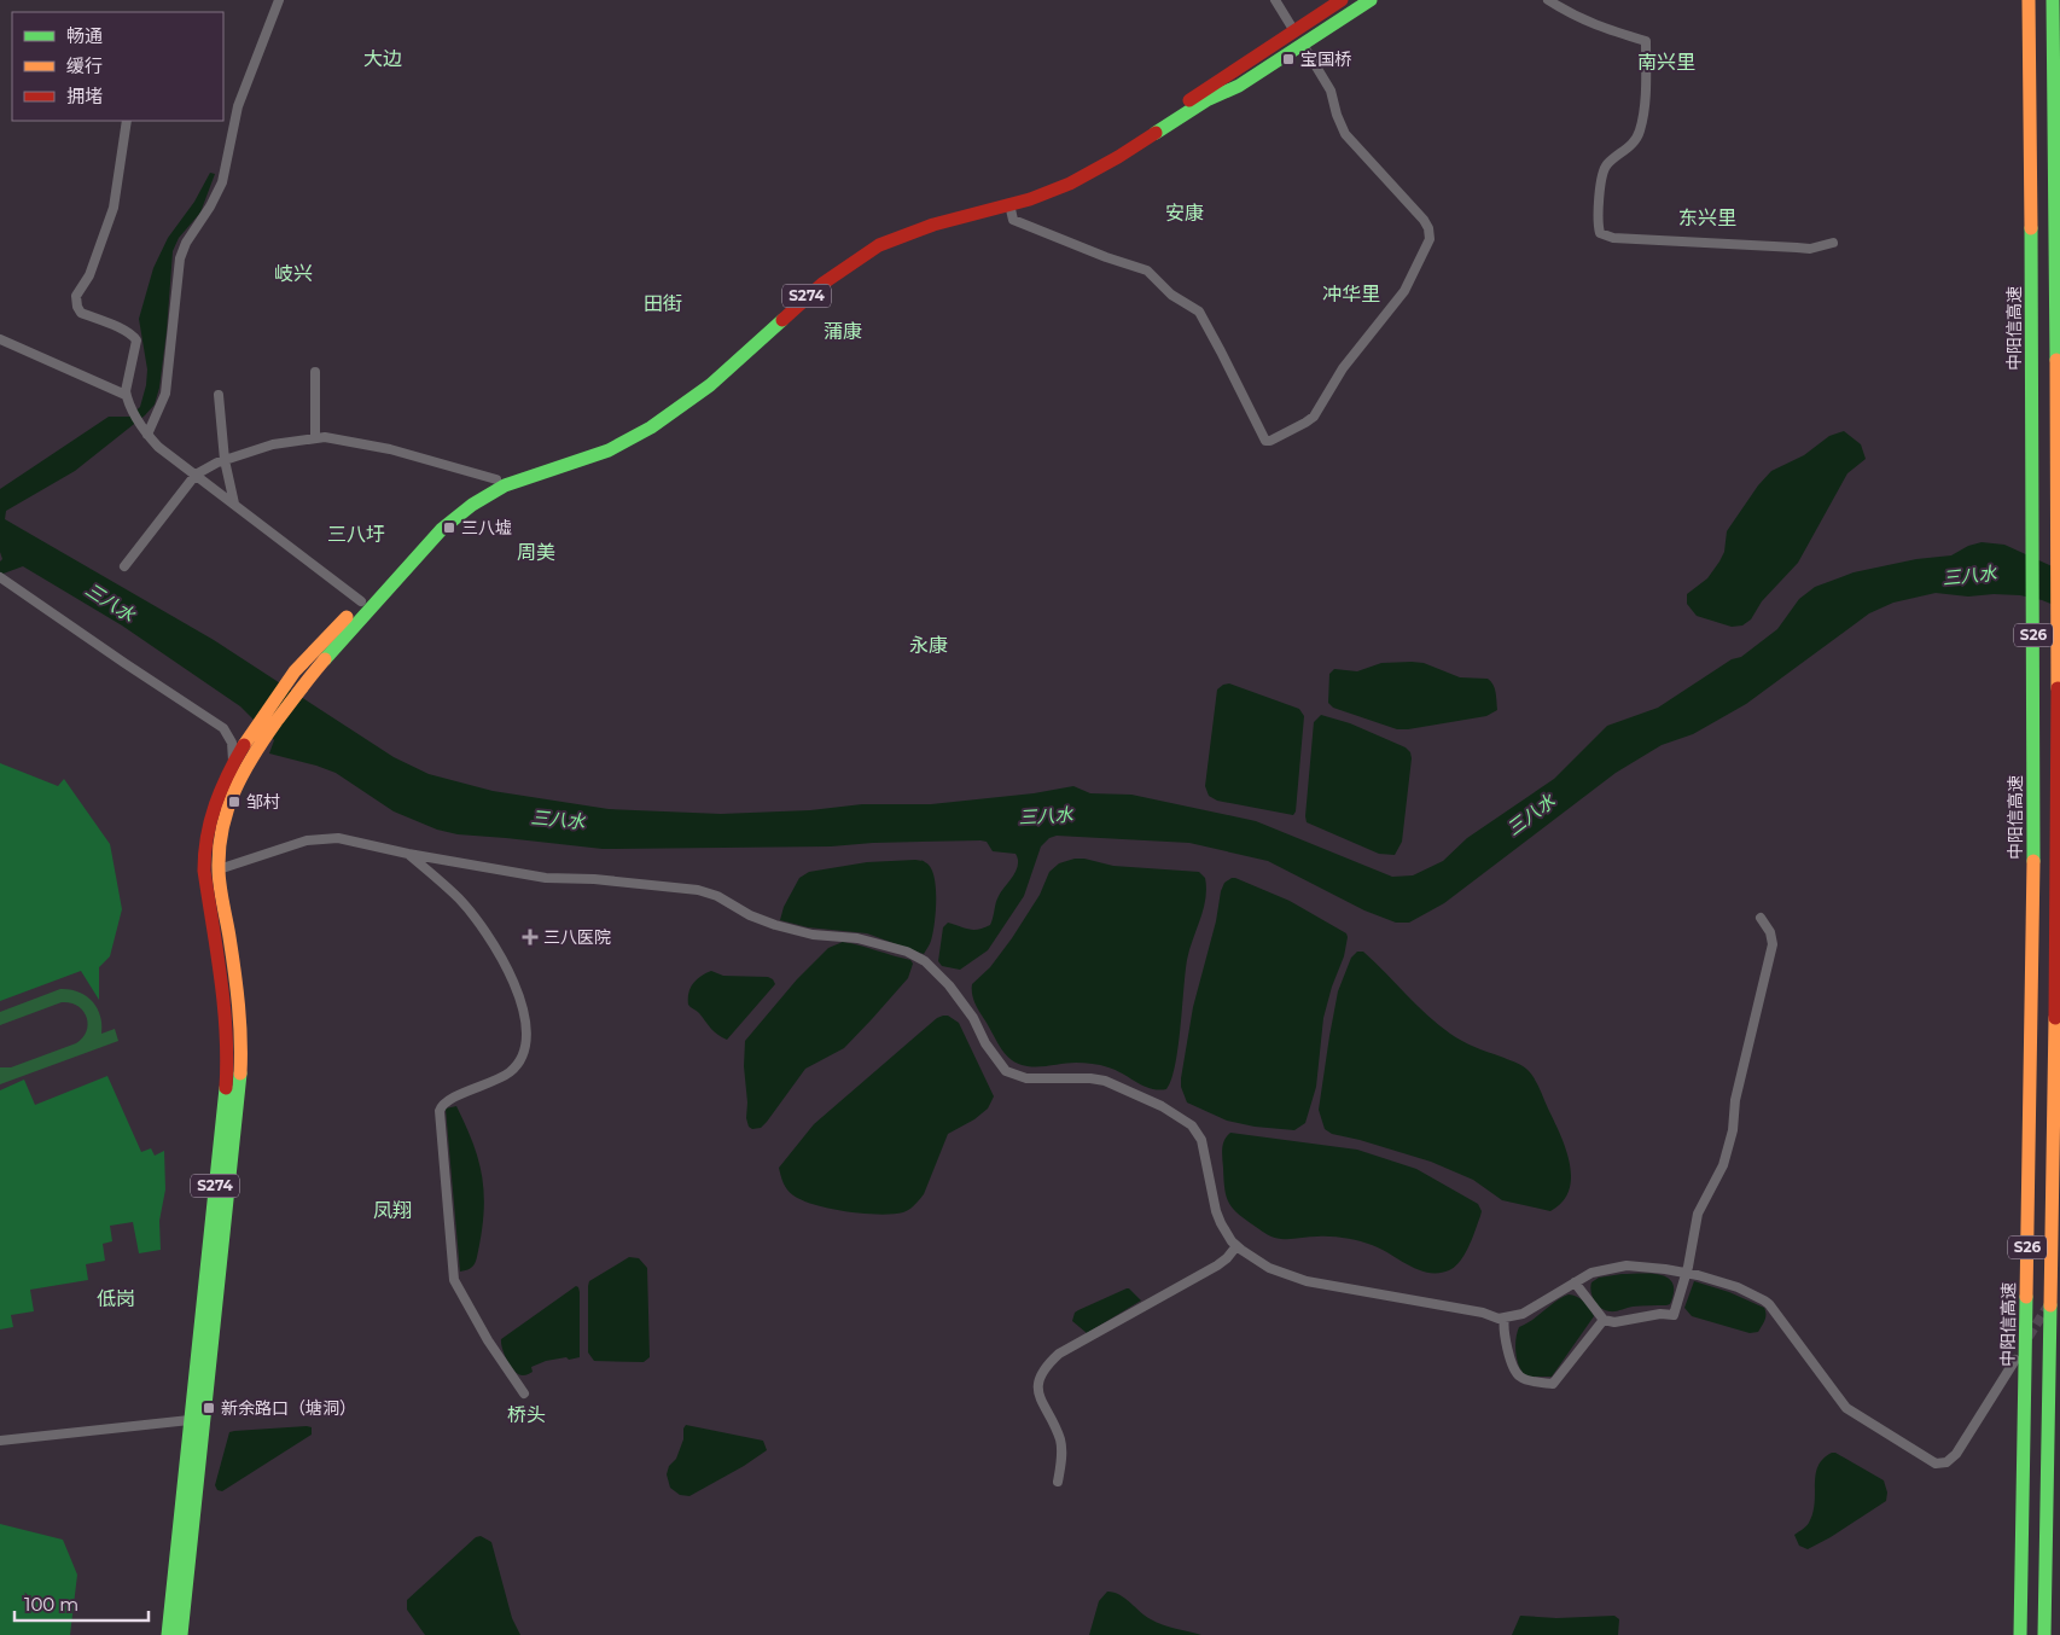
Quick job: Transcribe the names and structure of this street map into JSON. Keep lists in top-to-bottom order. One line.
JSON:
{"streets":{"main road":["S274","中阳信高速","S26"]},"districts":["大边","南兴里","安康","东兴里","岐兴","冲华里","田街","蒲康","三八圩","周美","永康","凤翔","低岗","桥头"],"water":["三八水"],"places":{"transit":["宝国桥","三八墟","邹村","新余路口（塘洞）"],"health":["三八医院"]},"legend":["畅通","缓行","拥堵"],"scale_bar":"100 m"}
